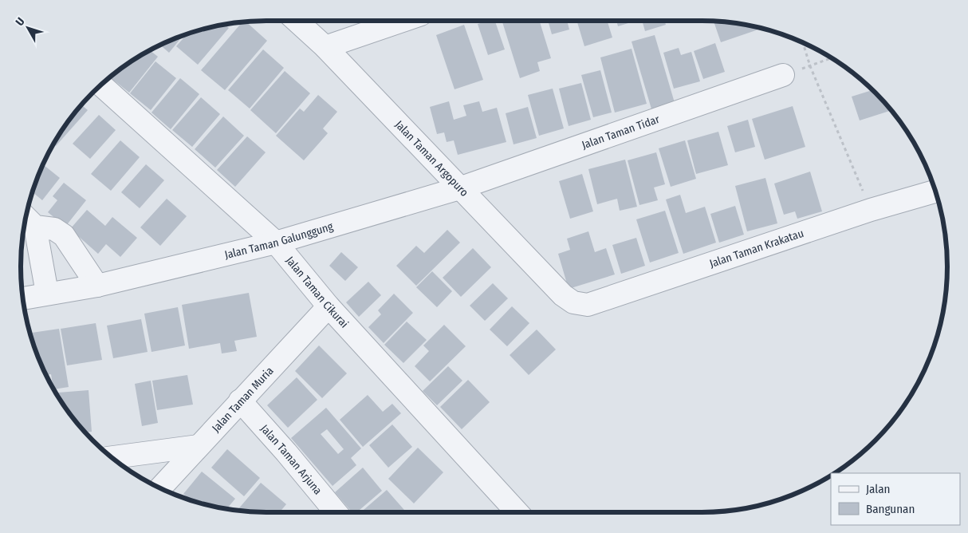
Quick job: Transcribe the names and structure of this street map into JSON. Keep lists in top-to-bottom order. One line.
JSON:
{"streets":{"street":["Jalan Taman Tidar","Jalan Taman Argopuro","Jalan Taman Galunggung","Jalan Taman Krakatau","Jalan Taman Cikurai","Jalan Taman Muria","Jalan Taman Arjuna"]},"crossings":[["Jalan Taman Tidar","Jalan Taman Argopuro"],["Jalan Taman Tidar","Jalan Taman Galunggung"],["Jalan Taman Argopuro","Jalan Taman Galunggung"],["Jalan Taman Argopuro","Jalan Taman Krakatau"],["Jalan Taman Galunggung","Jalan Taman Cikurai"],["Jalan Taman Cikurai","Jalan Taman Muria"],["Jalan Taman Muria","Jalan Taman Arjuna"]],"legend":["Jalan","Bangunan"],"north":"top left"}
